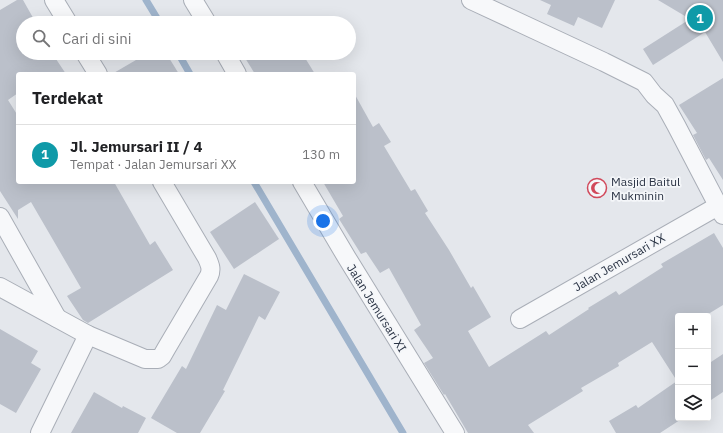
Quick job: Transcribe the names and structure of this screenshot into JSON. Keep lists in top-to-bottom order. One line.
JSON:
{"streets":{"street":["Jalan Jemursari XX","Jalan Jemursari XI"]},"places":{"mosque":["Masjid Baitul Mukminin"]},"page":{"pins":"1","search":"Cari di sini","heading":"Terdekat","list":[{"mark":"1","name":"Jl. Jemursari II / 4","note":"Tempat · Jalan Jemursari XX","value":"130 m"}],"map_buttons":["+","−"]}}
